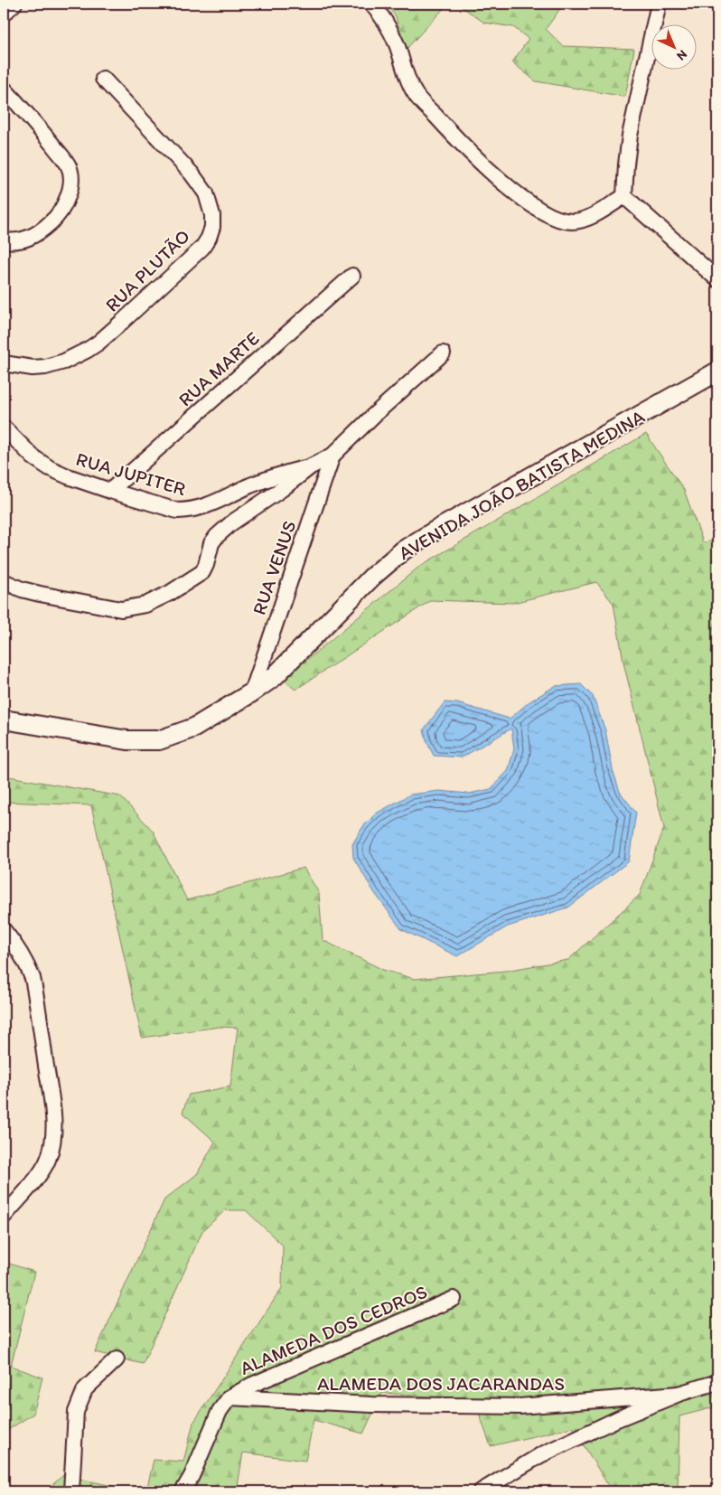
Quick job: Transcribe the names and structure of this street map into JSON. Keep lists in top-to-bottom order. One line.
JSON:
{"streets":{"main road":["AVENIDA JOÃO BATISTA MEDINA"],"street":["RUA PLUTÃO","RUA MARTE","RUA JUPITER","RUA VENUS","ALAMEDA DOS CEDROS","ALAMEDA DOS JACARANDAS"]},"crossings":[["RUA MARTE","RUA JUPITER"],["AVENIDA JOÃO BATISTA MEDINA","RUA VENUS"],["ALAMEDA DOS CEDROS","ALAMEDA DOS JACARANDAS"]],"north":"bottom right"}
